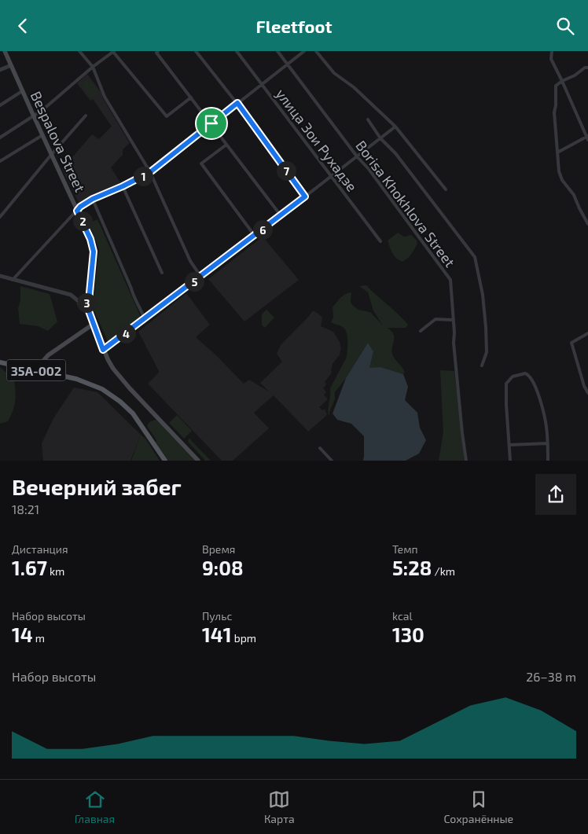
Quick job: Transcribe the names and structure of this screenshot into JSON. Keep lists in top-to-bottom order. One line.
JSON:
{"streets":{"main road":["Bespalova Street","35А-002"],"street":["улица Зои Рухадзе","Borisa Khokhlova Street"]},"page":{"header":"Fleetfoot","pins":["7","1","2","6","5","3","4"],"heading":["Вечерний забег","18:21"],"stats":[["Дистанция","1.67 km"],["Время","9:08"],["Темп","5:28 /km"],["Набор высоты","14 m"],["Пульс","141 bpm"],["kcal","130"]],"chart":["Набор высоты","26–38 m"],"tabs":["Главная","Карта","Сохранённые"]}}
